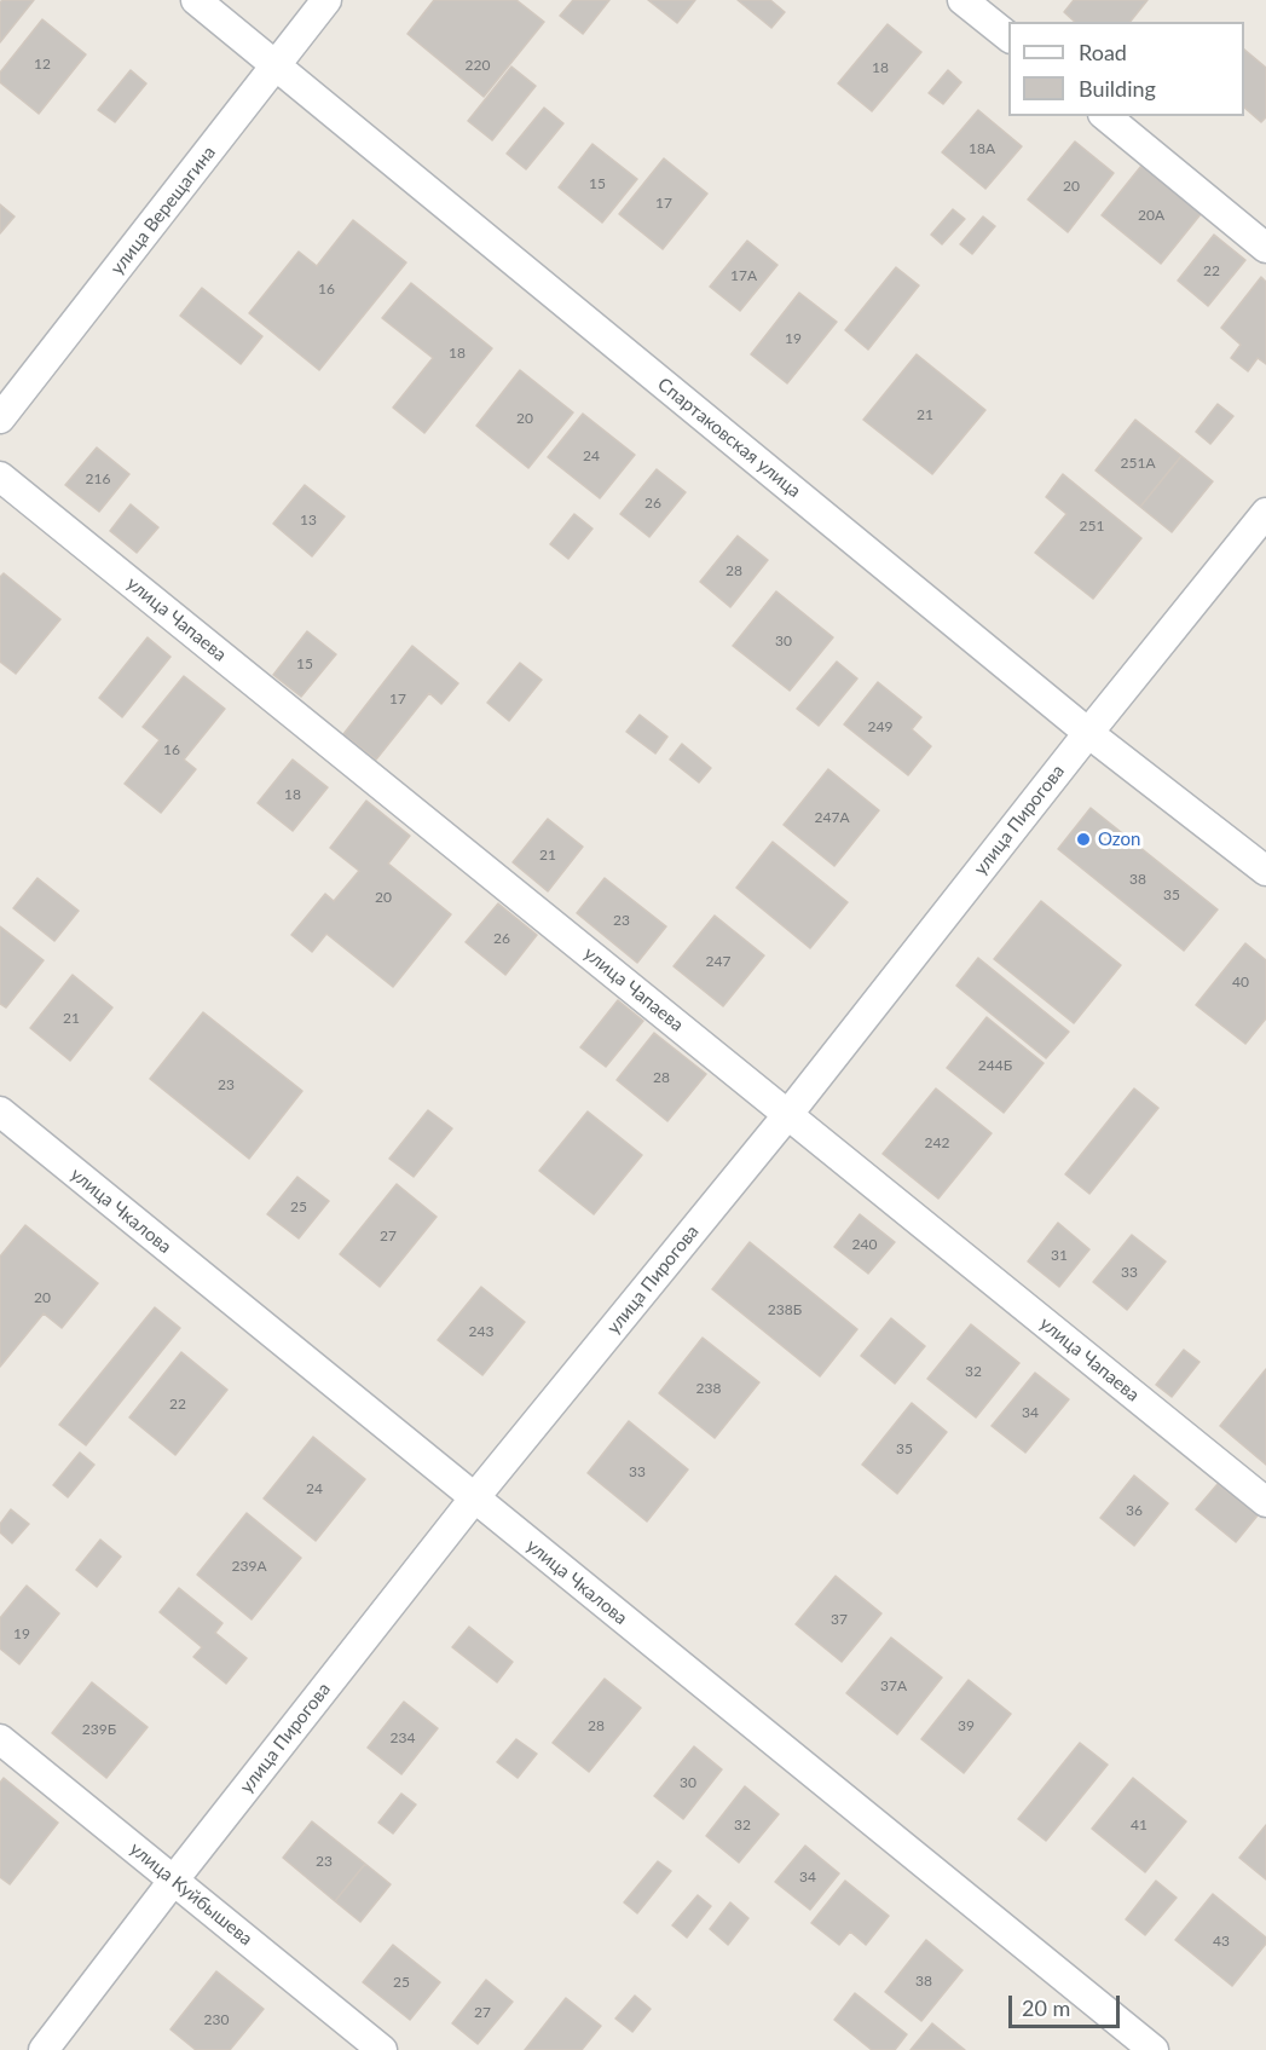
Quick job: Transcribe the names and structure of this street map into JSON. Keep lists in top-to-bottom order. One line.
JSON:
{"streets":{"street":["улица Верещагина","Спартаковская улица","улица Чапаева","улица Пирогова","улица Чкалова","улица Куйбышева"]},"crossings":[["улица Верещагина","Спартаковская улица"],["Спартаковская улица","улица Пирогова"],["улица Чапаева","улица Пирогова"],["улица Пирогова","улица Чкалова"],["улица Пирогова","улица Куйбышева"]],"places":["Ozon"],"house_numbers":["12","220","18","18А","15","20","17","20А","22","17А","16","19","18","21","20","24","251А","216","26","13","251","28","30","15","17","249","16","18","247А","21","38","35","20","23","26","247","40","21","244Б","28","23","242","25","27","240","31","33","20","238Б","243","32","238","22","34","35","33","24","36","239А","37","19","37А","28","39","239Б","234","30","32","41","23","34","43","38","25","27","230"],"legend":["Road","Building"],"scale_bar":"20 m"}
